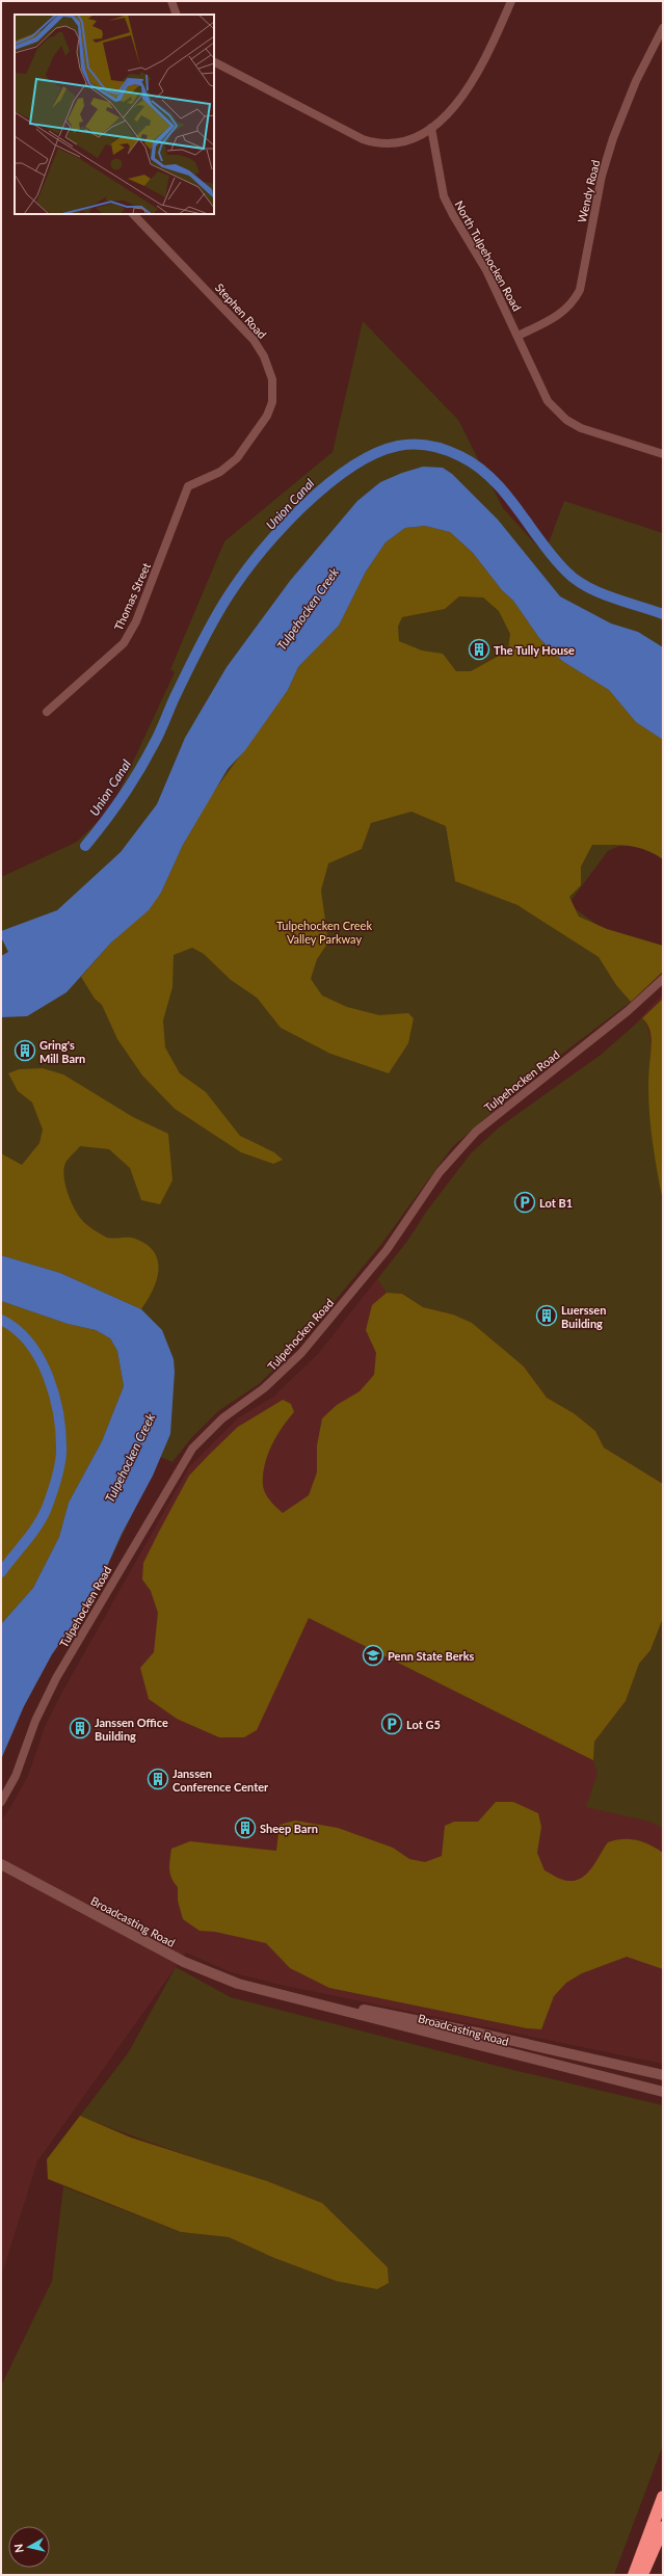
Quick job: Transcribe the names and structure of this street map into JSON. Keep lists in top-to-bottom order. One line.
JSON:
{"streets":{"street":["Wendy Road","North Tulpehocken Road","Stephen Road","Thomas Street","Tulpehocken Road","Broadcasting Road"]},"crossings":[["Wendy Road","North Tulpehocken Road"],["Stephen Road","Thomas Street"]],"water":["Union Canal","Tulpehocken Creek"],"parks":["Tulpehocken Creek Valley Parkway"],"places":{"building":["The Tully House","Gring's Mill Barn","Luerssen Building","Janssen Office Building","Janssen Conference Center","Sheep Barn"],"parking":["Lot B1","Lot G5"],"school or university":["Penn State Berks"]},"north":"left"}
